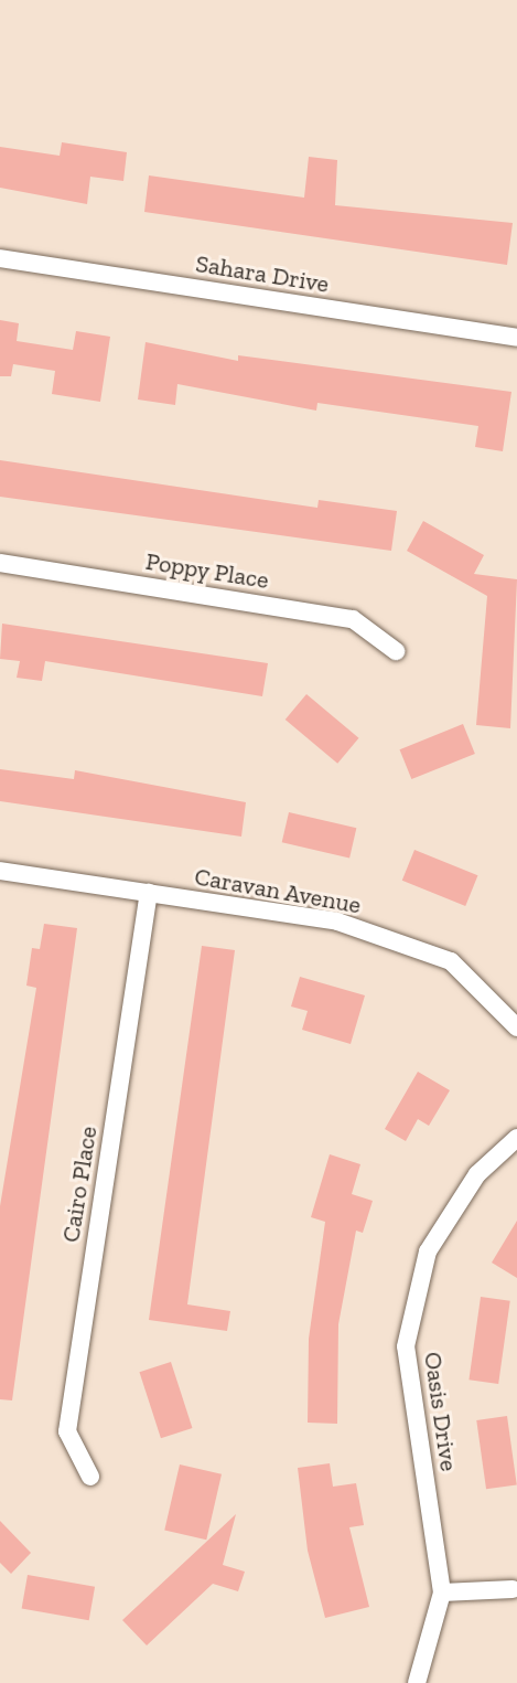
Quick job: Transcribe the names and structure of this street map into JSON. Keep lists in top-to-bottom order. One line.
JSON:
{"streets":{"street":["Sahara Drive","Poppy Place","Caravan Avenue","Cairo Place","Oasis Drive"]},"crossings":[["Caravan Avenue","Cairo Place"]]}
